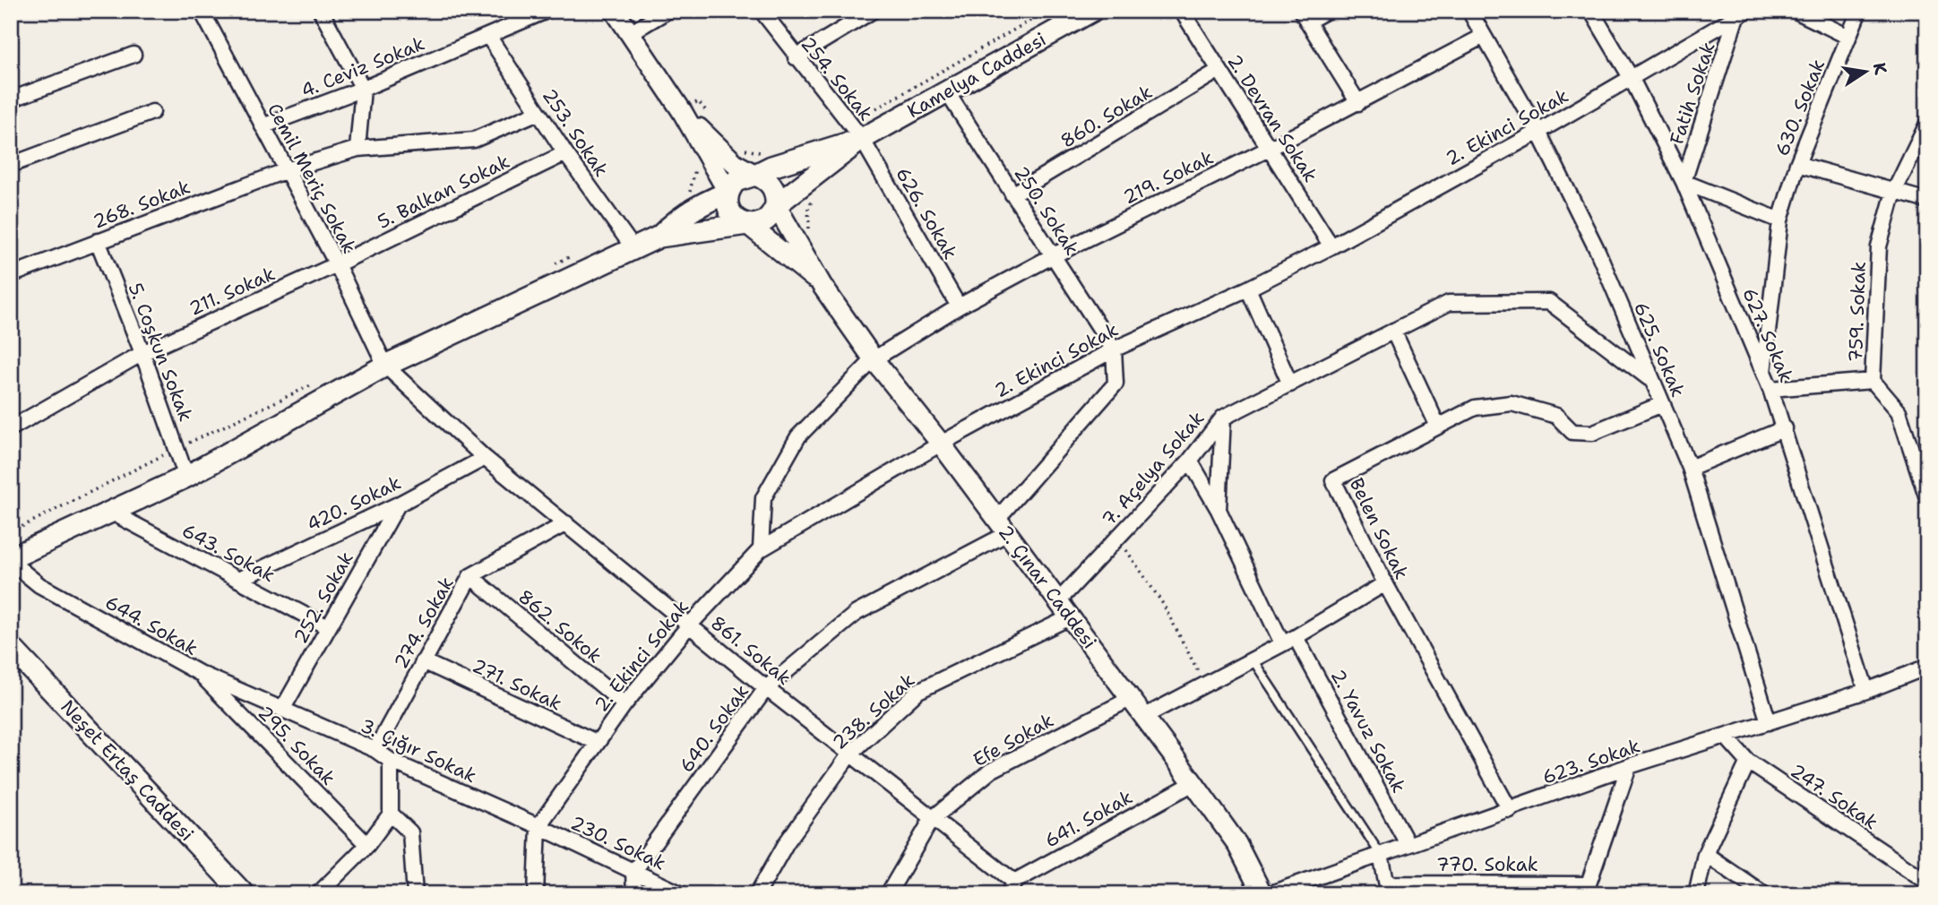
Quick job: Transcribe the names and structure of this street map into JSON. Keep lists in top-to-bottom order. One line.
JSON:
{"streets":{"main road":["Kamelya Caddesi","Neşet Ertaş Caddesi"],"street":["4. Ceviz Sokak","254. Sokak","Fatih Sokak","630. Sokak","860. Sokak","2. Devran Sokak","2. Ekinci Sokak","253. Sokak","219. Sokak","Cemil Meriç Sokak","5. Balkan Sokak","268. Sokak","250. Sokak","626. Sokak","211. Sokak","759. Sokak","627. Sokak","625. Sokak","5. Coşkun Sokak","7. Açelya Sokak","420. Sokak","Belen Sokak","643. Sokak","2. Çınar Caddesi","252. Sokak","274. Sokak","644. Sokak","862. Sokok","861. Sokak","271. Sokak","238. Sokak","640. Sokak","2. Yavuz Sokak","Efe Sokak","295. Sokak","3. Çığır Sokak","623. Sokak","247. Sokak","641. Sokak","230. Sokak","770. Sokak"]},"crossings":[["4. Ceviz Sokak","253. Sokak"],["4. Ceviz Sokak","Cemil Meriç Sokak"],["Kamelya Caddesi","254. Sokak"],["Kamelya Caddesi","250. Sokak"],["Kamelya Caddesi","626. Sokak"],["254. Sokak","626. Sokak"],["Fatih Sokak","2. Ekinci Sokak"],["Fatih Sokak","627. Sokak"],["630. Sokak","627. Sokak"],["860. Sokak","2. Devran Sokak"],["860. Sokak","250. Sokak"],["2. Devran Sokak","2. Ekinci Sokak"],["2. Devran Sokak","219. Sokak"],["2. Ekinci Sokak","219. Sokak"],["2. Ekinci Sokak","250. Sokak"],["2. Ekinci Sokak","627. Sokak"],["2. Ekinci Sokak","625. Sokak"],["2. Ekinci Sokak","2. Çınar Caddesi"],["2. Ekinci Sokak","862. Sokok"],["2. Ekinci Sokak","861. Sokak"],["2. Ekinci Sokak","271. Sokak"],["2. Ekinci Sokak","3. Çığır Sokak"],["2. Ekinci Sokak","230. Sokak"],["253. Sokak","5. Balkan Sokak"],["253. Sokak","268. Sokak"],["219. Sokak","250. Sokak"],["219. Sokak","626. Sokak"],["219. Sokak","625. Sokak"],["219. Sokak","2. Çınar Caddesi"],["Cemil Meriç Sokak","5. Balkan Sokak"],["Cemil Meriç Sokak","268. Sokak"],["Cemil Meriç Sokak","211. Sokak"],["Cemil Meriç Sokak","861. Sokak"],["5. Balkan Sokak","211. Sokak"],["268. Sokak","5. Coşkun Sokak"],["211. Sokak","5. Coşkun Sokak"],["627. Sokak","623. Sokak"],["625. Sokak","7. Açelya Sokak"],["625. Sokak","Belen Sokak"],["625. Sokak","623. Sokak"],["7. Açelya Sokak","2. Çınar Caddesi"],["7. Açelya Sokak","2. Yavuz Sokak"],["420. Sokak","643. Sokak"],["420. Sokak","252. Sokak"],["420. Sokak","861. Sokak"],["Belen Sokak","623. Sokak"],["643. Sokak","252. Sokak"],["2. Çınar Caddesi","238. Sokak"],["2. Çınar Caddesi","640. Sokak"],["2. Çınar Caddesi","Efe Sokak"],["2. Çınar Caddesi","641. Sokak"],["252. Sokak","644. Sokak"],["252. Sokak","3. Çığır Sokak"],["274. Sokak","862. Sokok"],["274. Sokak","861. Sokak"],["274. Sokak","271. Sokak"],["274. Sokak","3. Çığır Sokak"],["644. Sokak","295. Sokak"],["644. Sokak","3. Çığır Sokak"],["861. Sokak","238. Sokak"],["861. Sokak","640. Sokak"],["861. Sokak","Efe Sokak"],["861. Sokak","641. Sokak"],["640. Sokak","230. Sokak"],["2. Yavuz Sokak","623. Sokak"],["3. Çığır Sokak","230. Sokak"],["623. Sokak","247. Sokak"]],"north":"right"}
